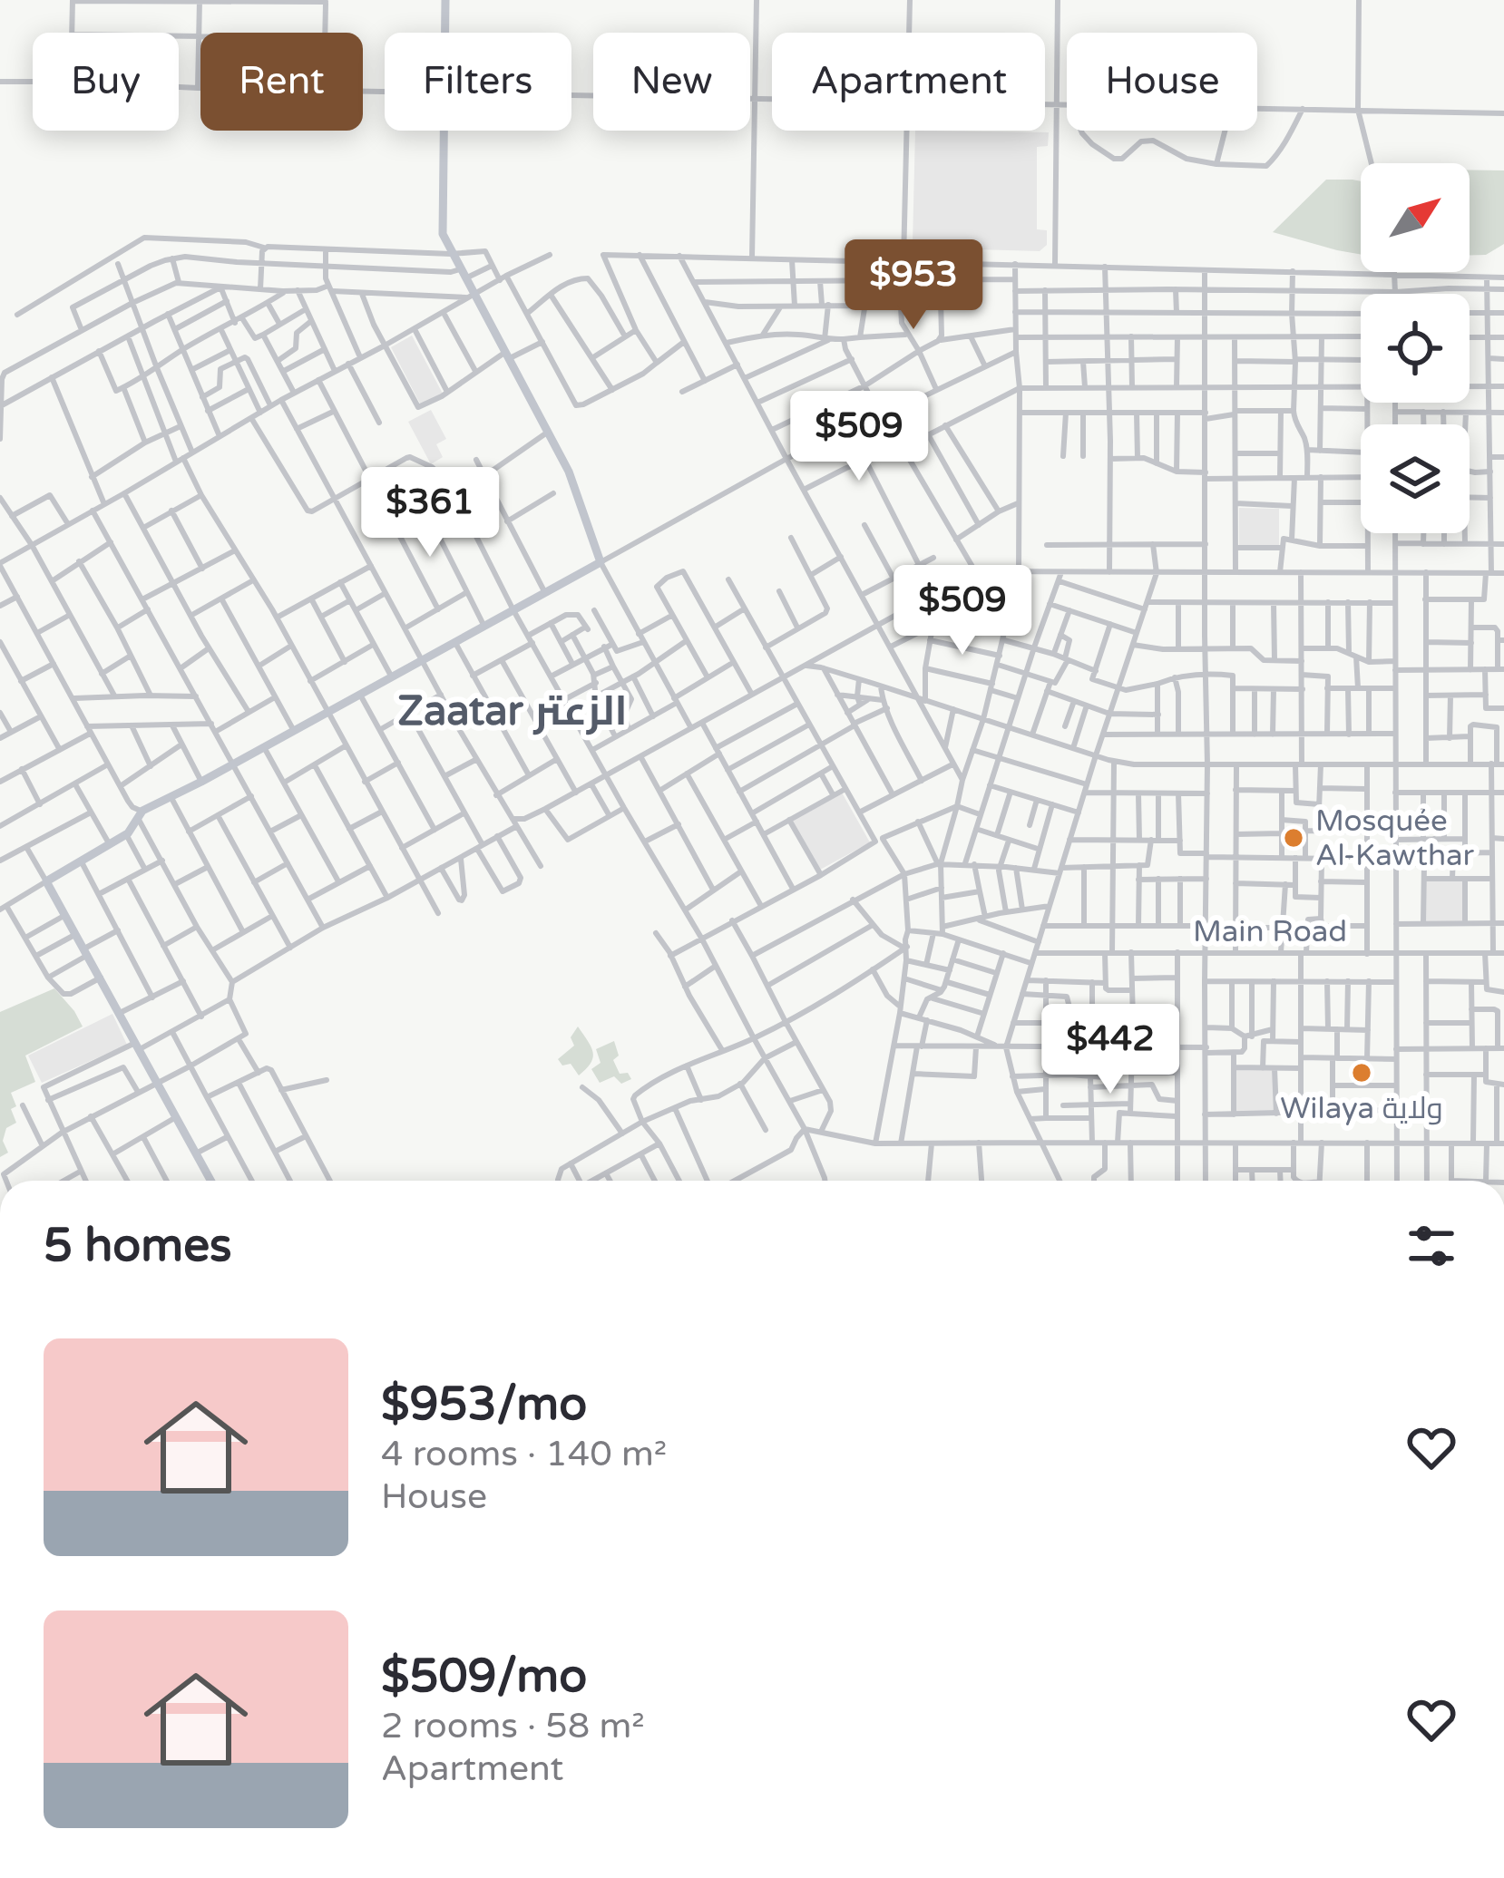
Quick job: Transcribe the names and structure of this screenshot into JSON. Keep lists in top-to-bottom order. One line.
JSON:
{"streets":{"street":["Main Road"]},"districts":["Zaatar الزعتر"],"places":["Mosquée Al-Kawthar","Wilaya ولاية"],"north":"top right","page":{"chip":["Buy","Rent","Filters","New","Apartment","House"],"price":["$953","$509","$361","$509","$442"],"heading":"5 homes","list":[{"name":"$953/mo","note":"4 rooms · 140 m² · House"},{"name":"$509/mo","note":"2 rooms · 58 m² · Apartment"}]}}
